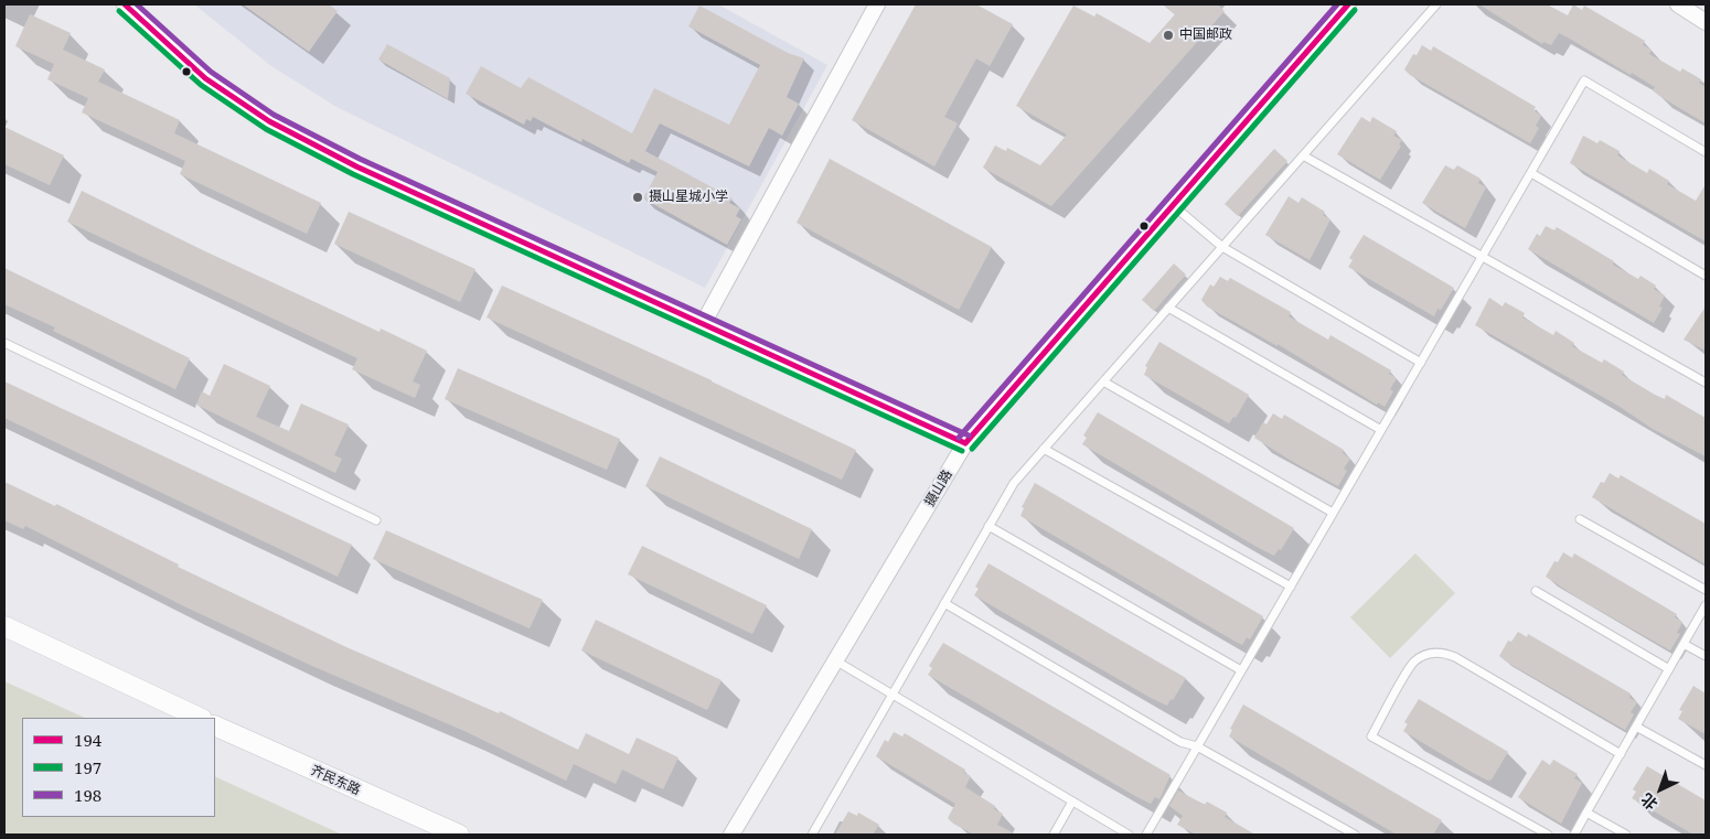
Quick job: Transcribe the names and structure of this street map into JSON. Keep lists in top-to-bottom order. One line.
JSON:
{"streets":{"street":["摄山路","齐民东路"]},"places":["中国邮政","摄山星城小学"],"lines":["transit line 194","transit line 198","transit line 197"],"legend":["194","197","198"],"north":"bottom left"}
